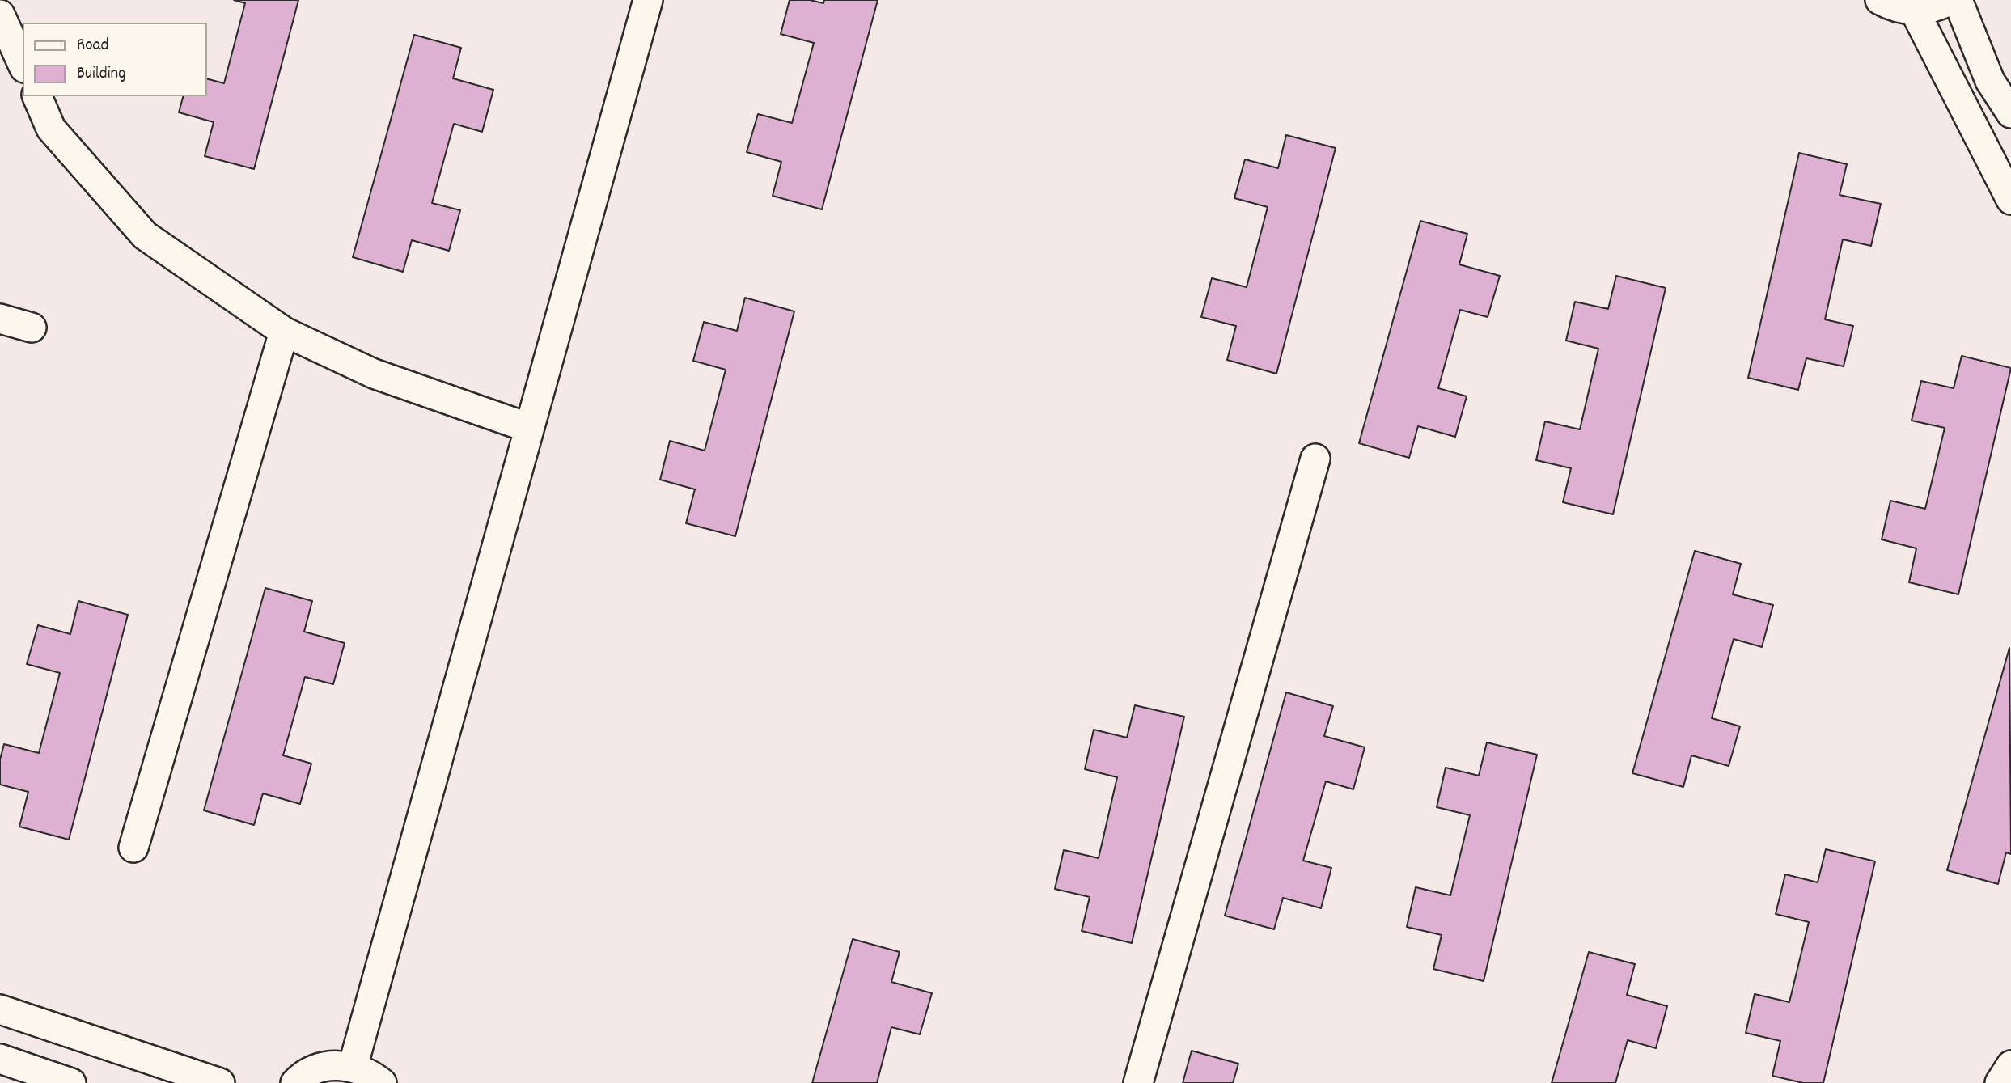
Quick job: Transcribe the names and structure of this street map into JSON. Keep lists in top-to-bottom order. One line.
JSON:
{"legend":["Road","Building"]}
